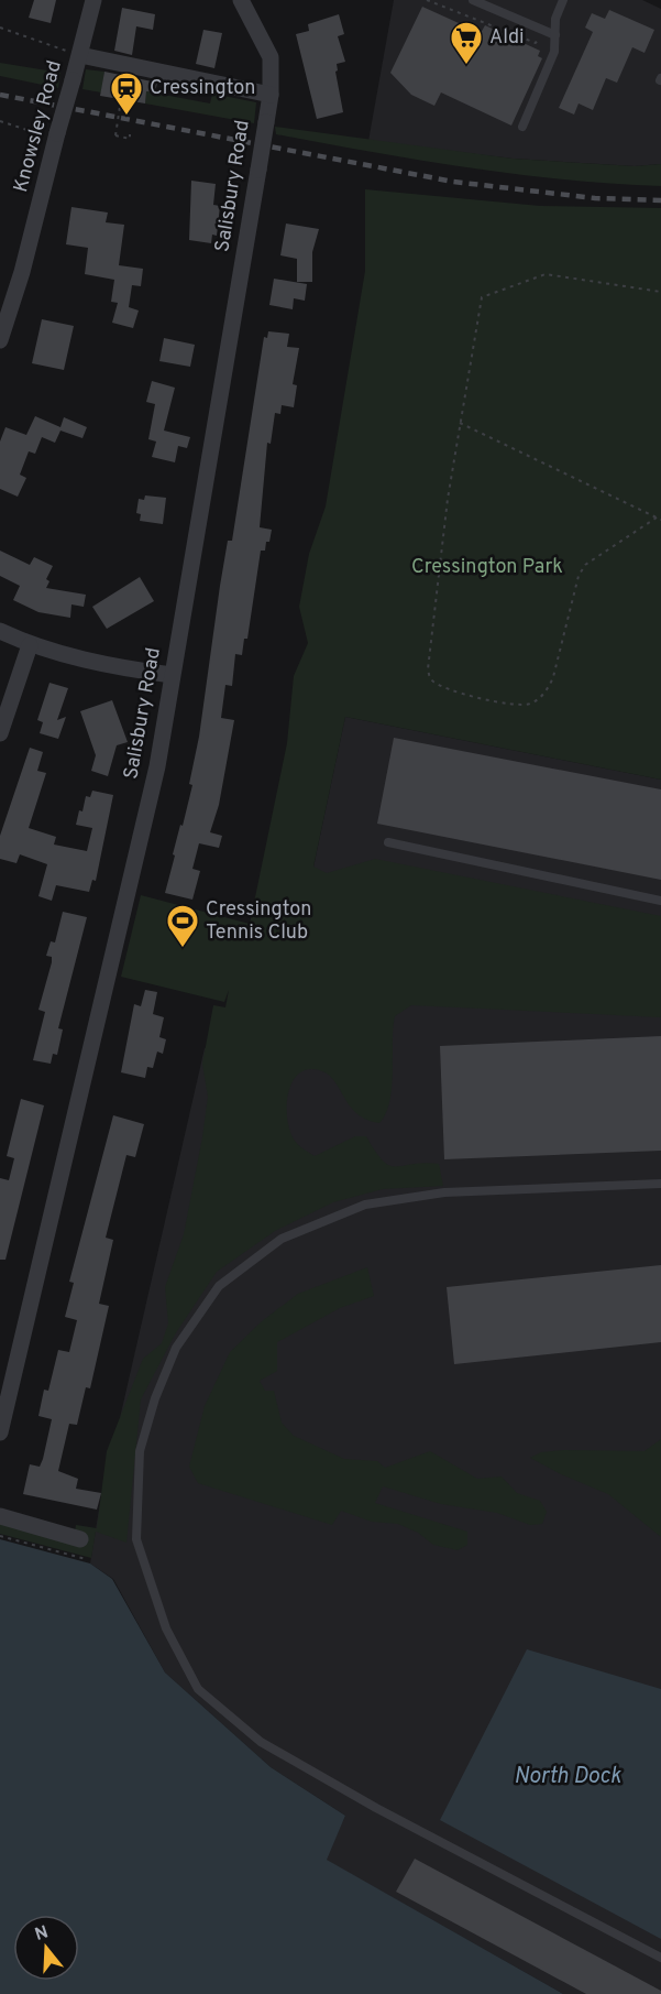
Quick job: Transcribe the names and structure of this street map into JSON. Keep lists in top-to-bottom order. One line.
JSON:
{"streets":{"street":["Knowsley Road","Salisbury Road"]},"water":["North Dock"],"parks":["Cressington Park"],"places":{"supermarket":["Aldi"],"station":["Cressington"],"sports":["Cressington Tennis Club"]},"north":"top"}
